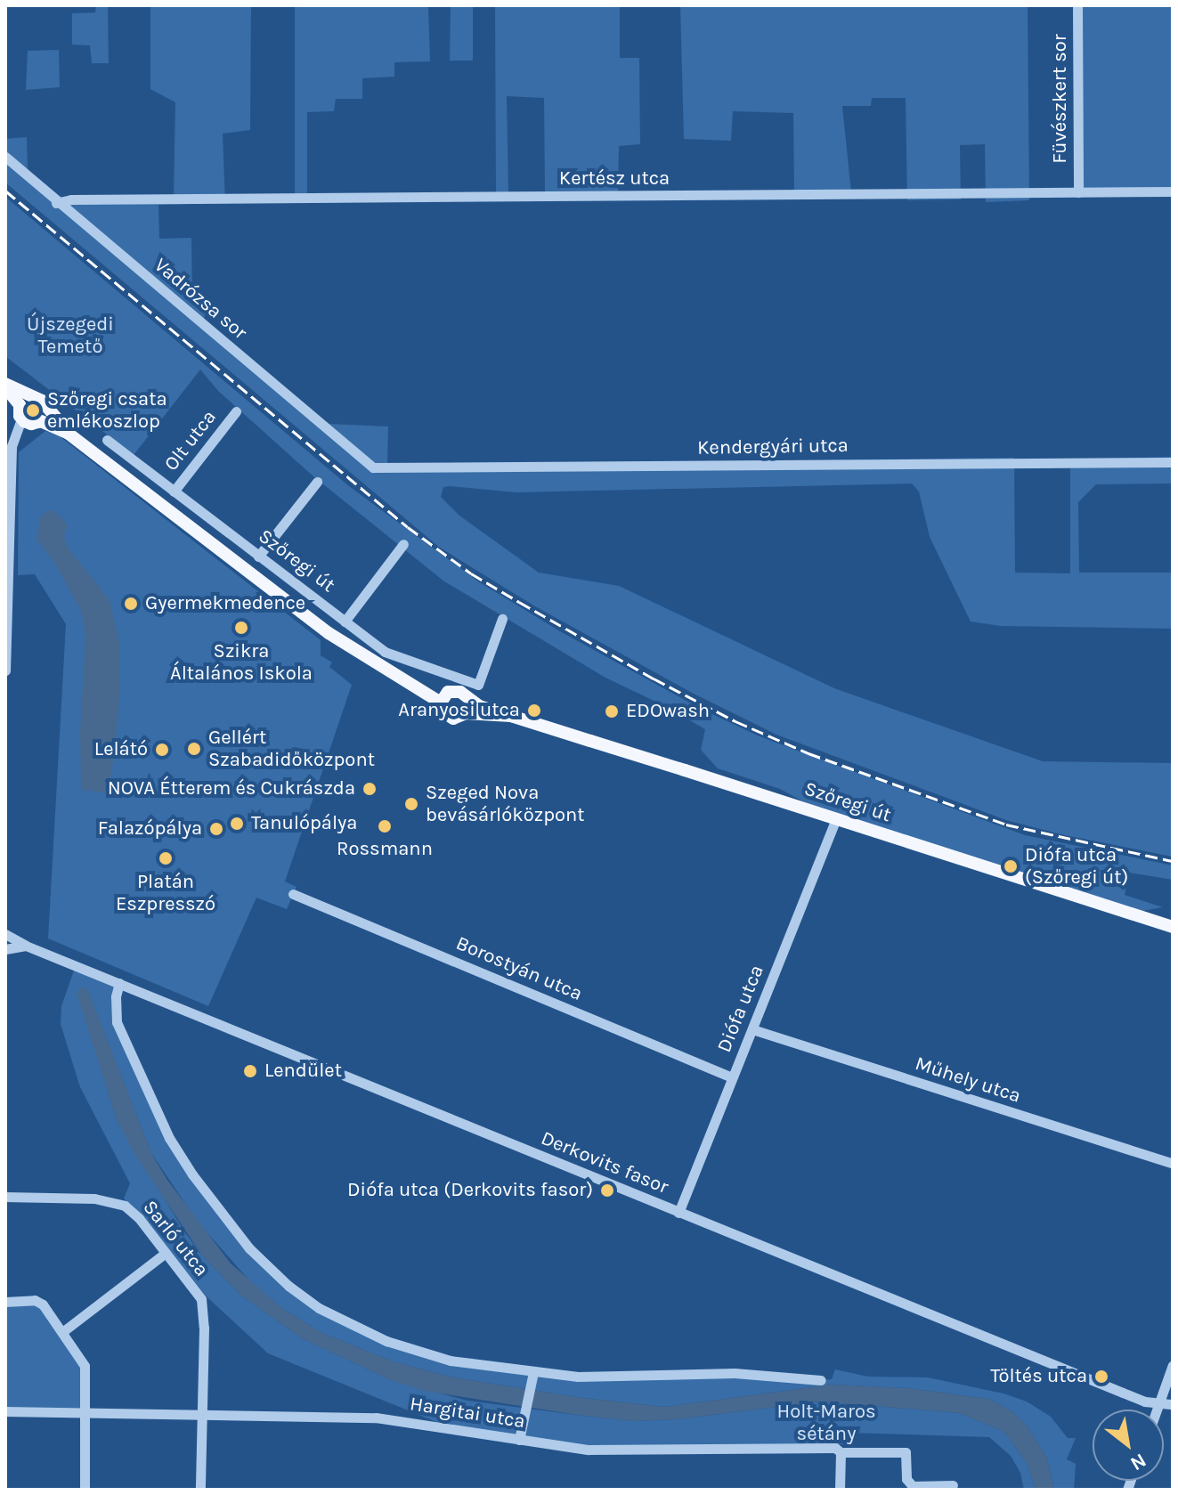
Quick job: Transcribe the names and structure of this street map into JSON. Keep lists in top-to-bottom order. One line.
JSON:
{"streets":{"main road":["Szőregi út"],"street":["Füvészkert sor","Kertész utca","Vadrózsa sor","Olt utca","Kendergyári utca","Borostyán utca","Diófa utca","Műhely utca","Derkovits fasor","Sarló utca","Hargitai utca"]},"crossings":[["Füvészkert sor","Kertész utca"],["Kertész utca","Vadrózsa sor"],["Vadrózsa sor","Kendergyári utca"],["Olt utca","Szőregi út"],["Szőregi út","Diófa utca"],["Borostyán utca","Diófa utca"],["Diófa utca","Műhely utca"],["Diófa utca","Derkovits fasor"],["Sarló utca","Hargitai utca"]],"parks":["Újszegedi Temető","Holt-Maros sétány"],"places":["Szőregi csata emlékoszlop","Gyermekmedence","Szikra Általános Iskola","Aranyosi utca","EDOwash","Gellért Szabadidőközpont","Lelátó","NOVA Étterem és Cukrászda","Szeged Nova bevásárlóközpont","Tanulópálya","Rossmann","Falazópálya","Platán Eszpresszó","Diófa utca (Szőregi út)","Lendület","Diófa utca (Derkovits fasor)","Töltés utca"],"north":"bottom right"}
